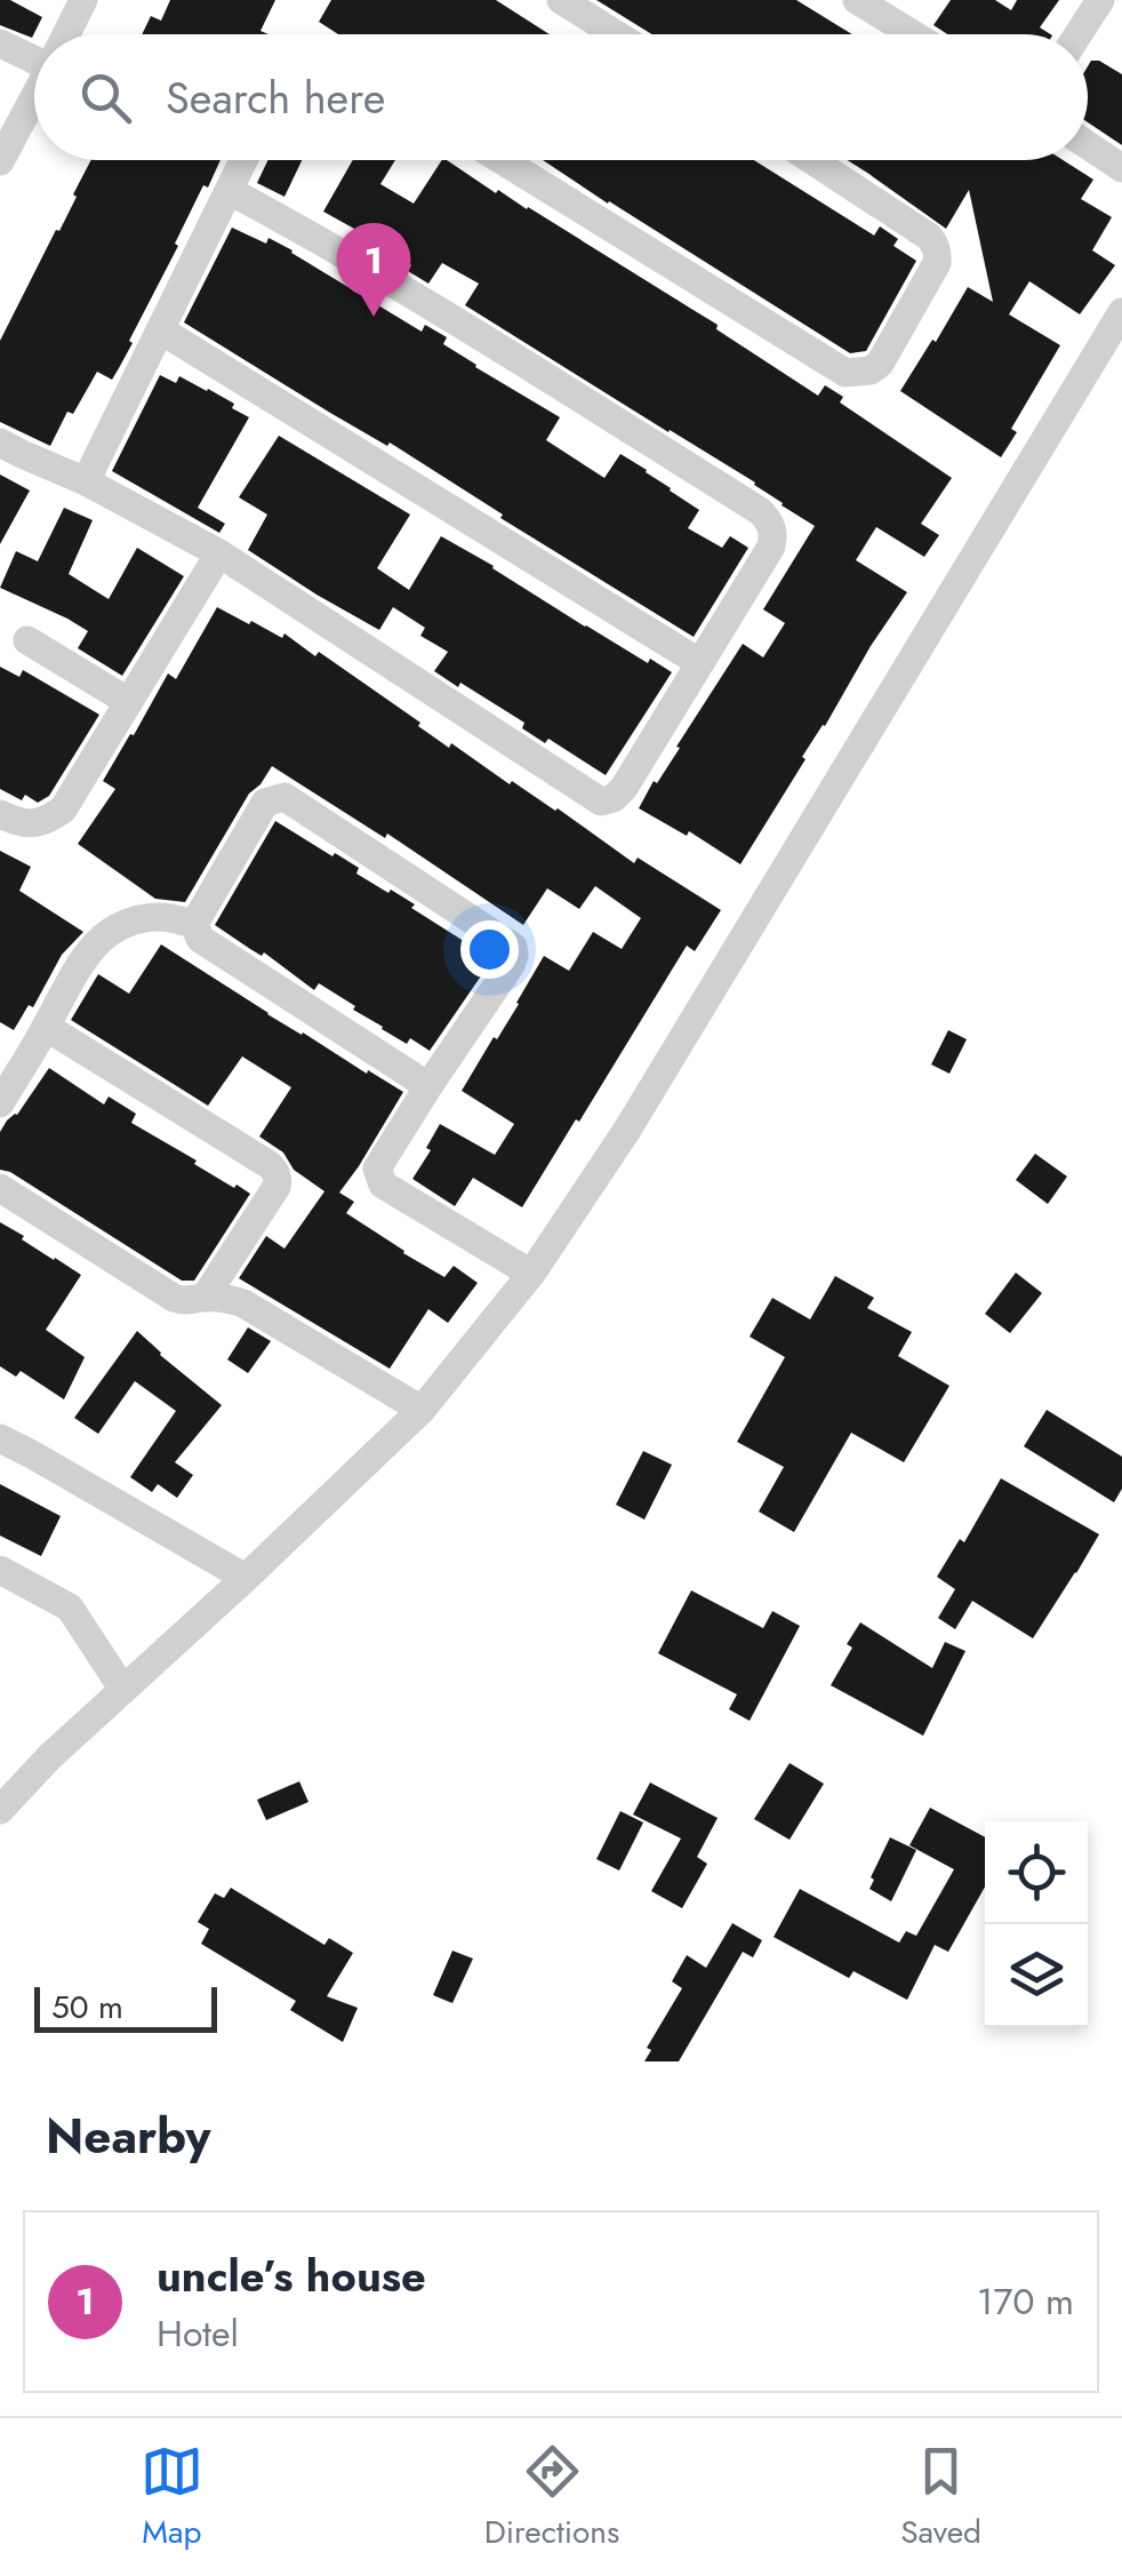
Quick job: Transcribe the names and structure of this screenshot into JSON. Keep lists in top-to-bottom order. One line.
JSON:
{"scale_bar":"50 m","page":{"search":"Search here","pins":"1","scale":"50 m","heading":"Nearby","list":[{"mark":"1","name":"uncle’s house","note":"Hotel","value":"170 m"}],"nav":["Map","Directions","Saved"]}}
